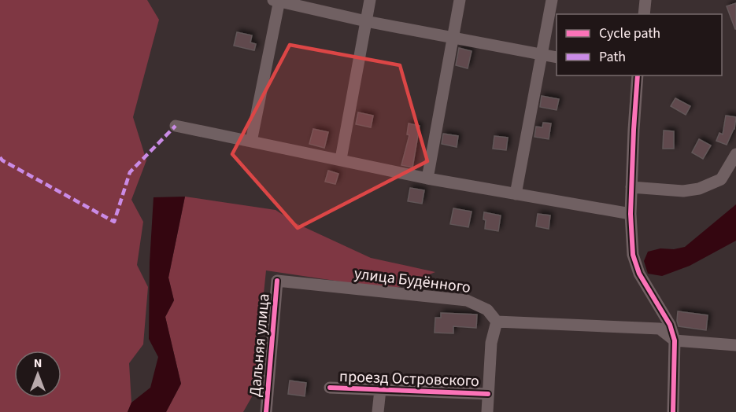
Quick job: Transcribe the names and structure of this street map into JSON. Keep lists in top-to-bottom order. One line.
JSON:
{"streets":{"street":["улица Будённого","Дальняя улица","проезд Островского"]},"crossings":[["улица Будённого","Дальняя улица"]],"legend":["Cycle path","Path"],"north":"top"}
